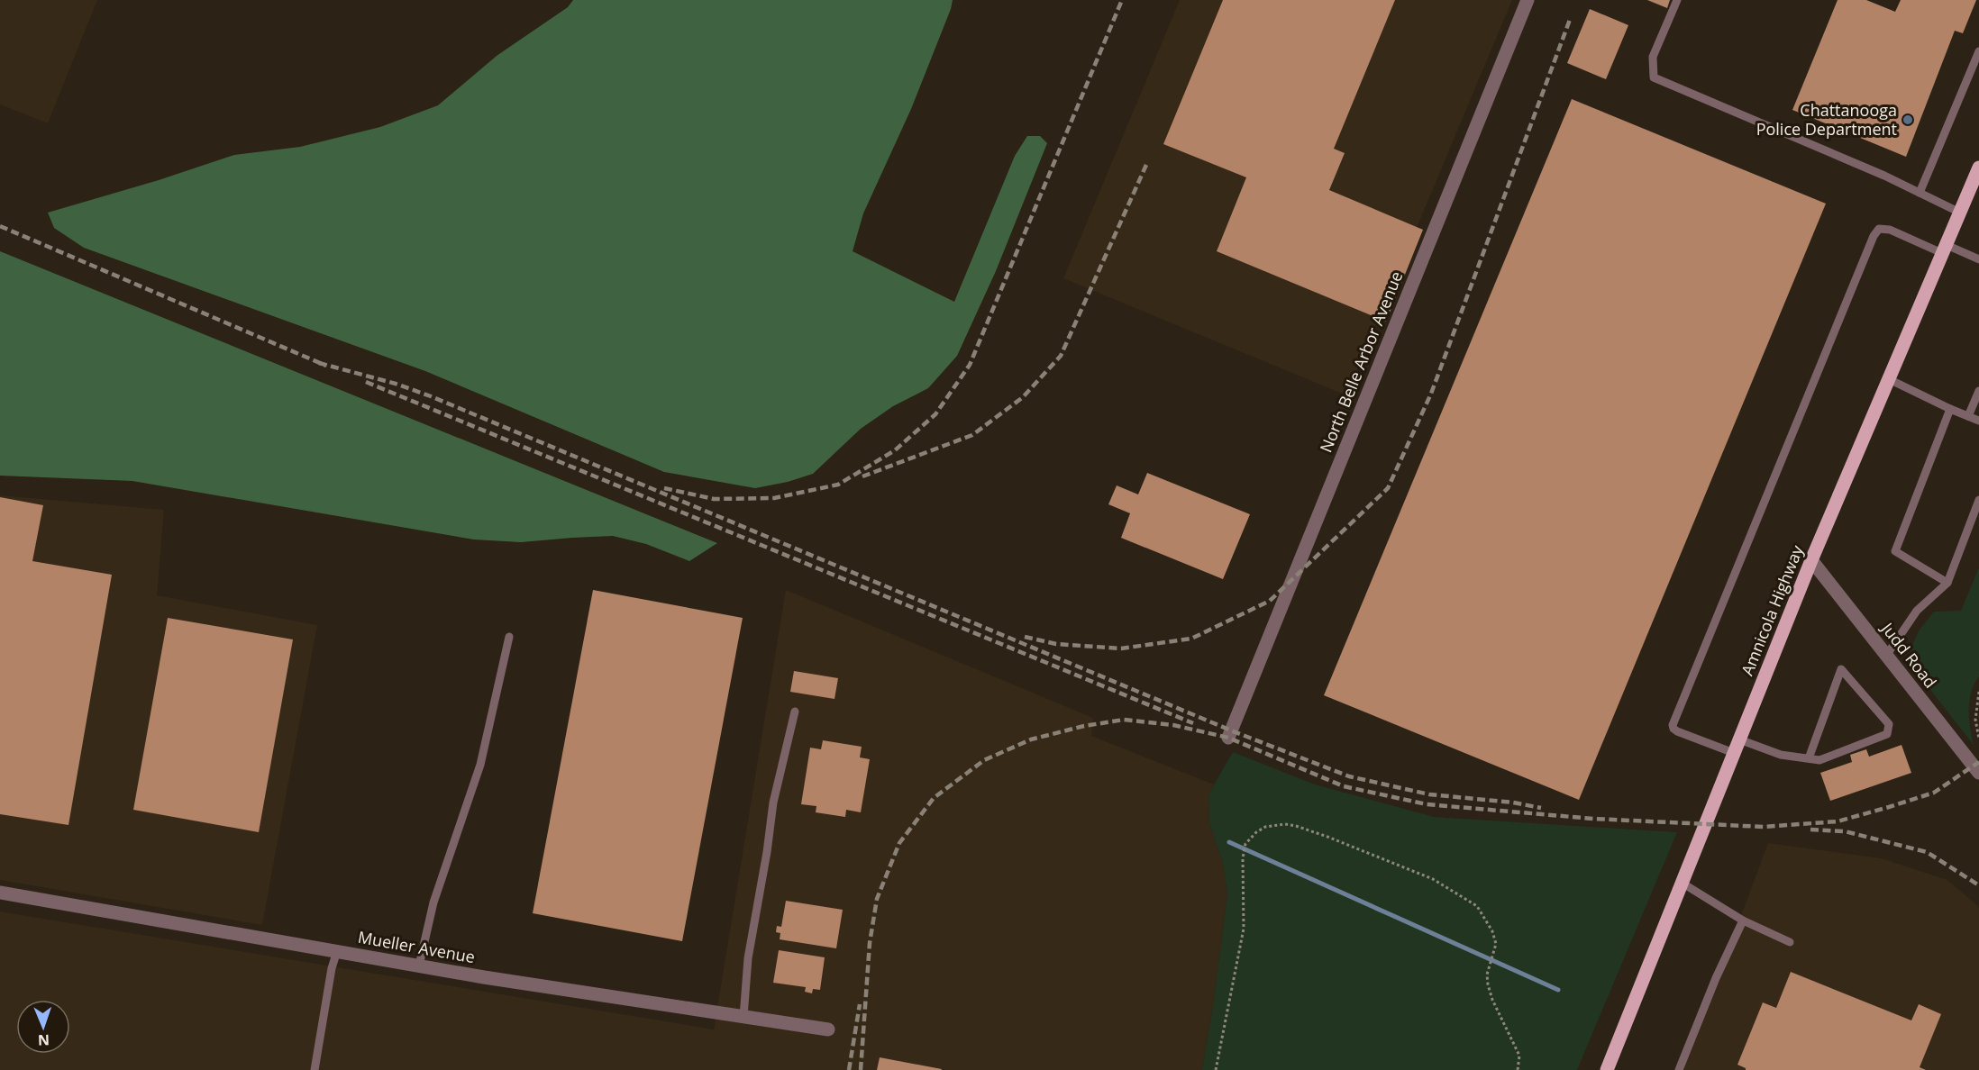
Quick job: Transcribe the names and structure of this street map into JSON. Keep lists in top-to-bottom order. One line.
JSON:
{"streets":{"main road":["Amnicola Highway"],"street":["North Belle Arbor Avenue","Judd Road","Mueller Avenue"]},"crossings":[["Amnicola Highway","Judd Road"]],"places":["Chattanooga Police Department"],"north":"bottom"}
